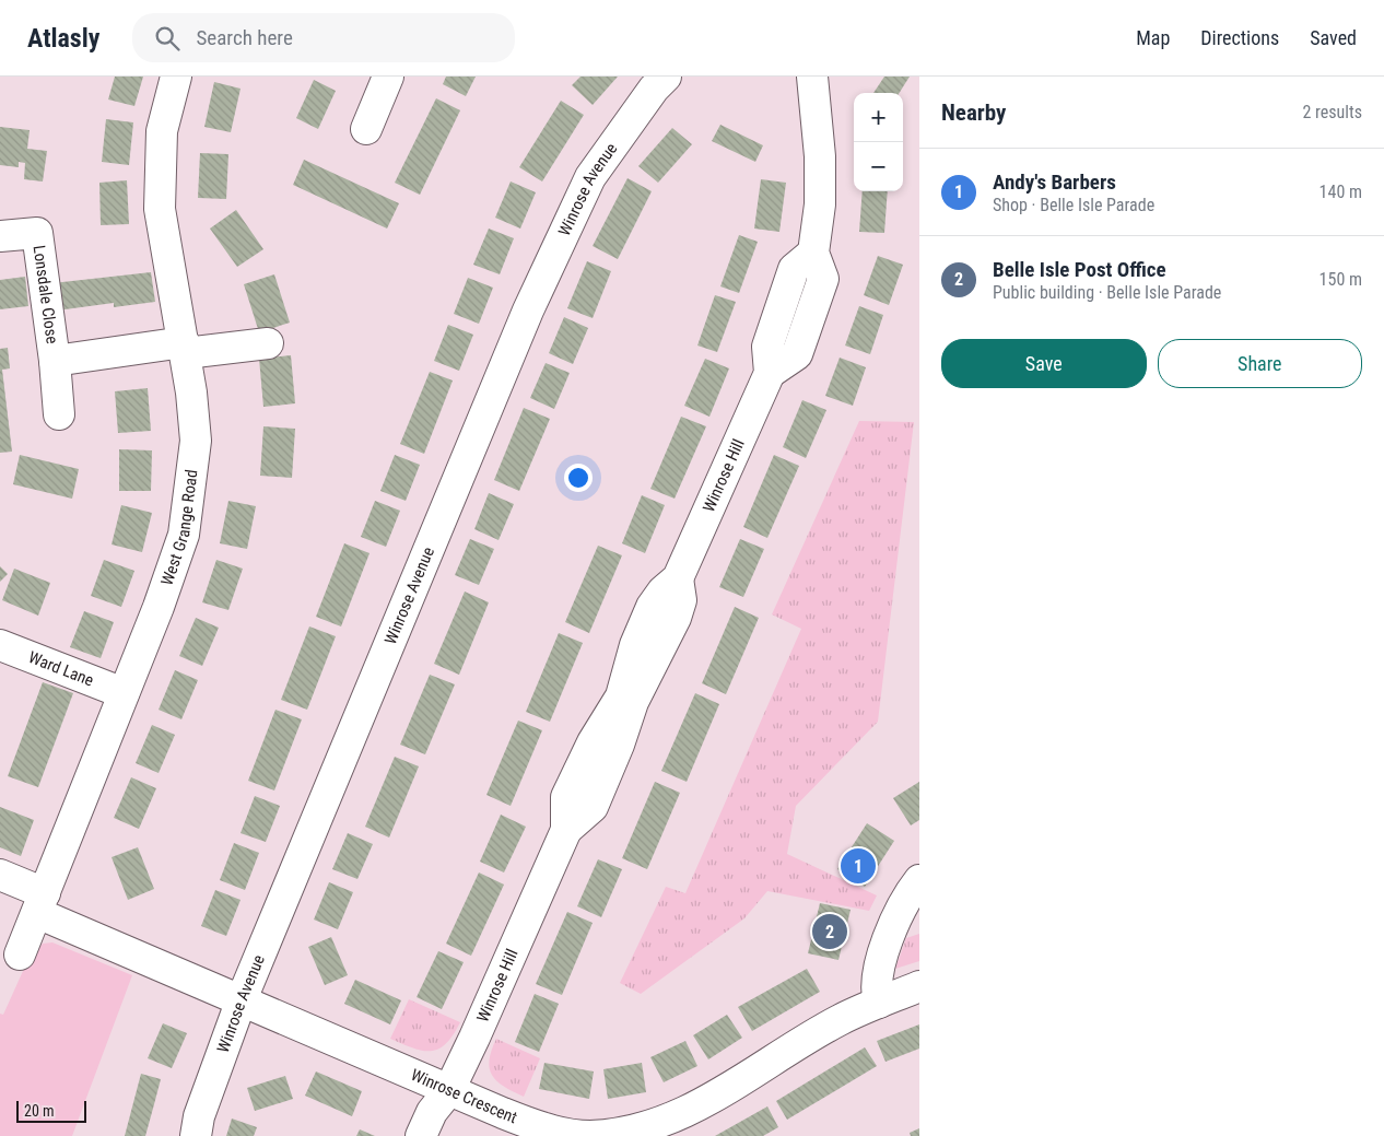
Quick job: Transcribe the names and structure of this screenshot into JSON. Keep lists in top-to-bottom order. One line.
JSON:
{"streets":{"street":["Winrose Avenue","Lonsdale Close","Winrose Hill","West Grange Road","Ward Lane","Winrose Crescent"]},"crossings":[["Winrose Avenue","Winrose Crescent"],["Lonsdale Close","West Grange Road"],["Winrose Hill","Winrose Crescent"],["West Grange Road","Ward Lane"],["West Grange Road","Winrose Crescent"]],"scale_bar":"20 m","page":{"header":"Atlasly","search":"Search here","nav":["Map","Directions","Saved"],"heading":["Nearby","2 results"],"map_buttons":["+","−"],"list":[{"mark":"1","name":"Andy's Barbers","note":"Shop · Belle Isle Parade","value":"140 m"},{"mark":"2","name":"Belle Isle Post Office","note":"Public building · Belle Isle Parade","value":"150 m"}],"buttons":["Save","Share"],"pins":["1","2"],"scale":"20 m"}}
